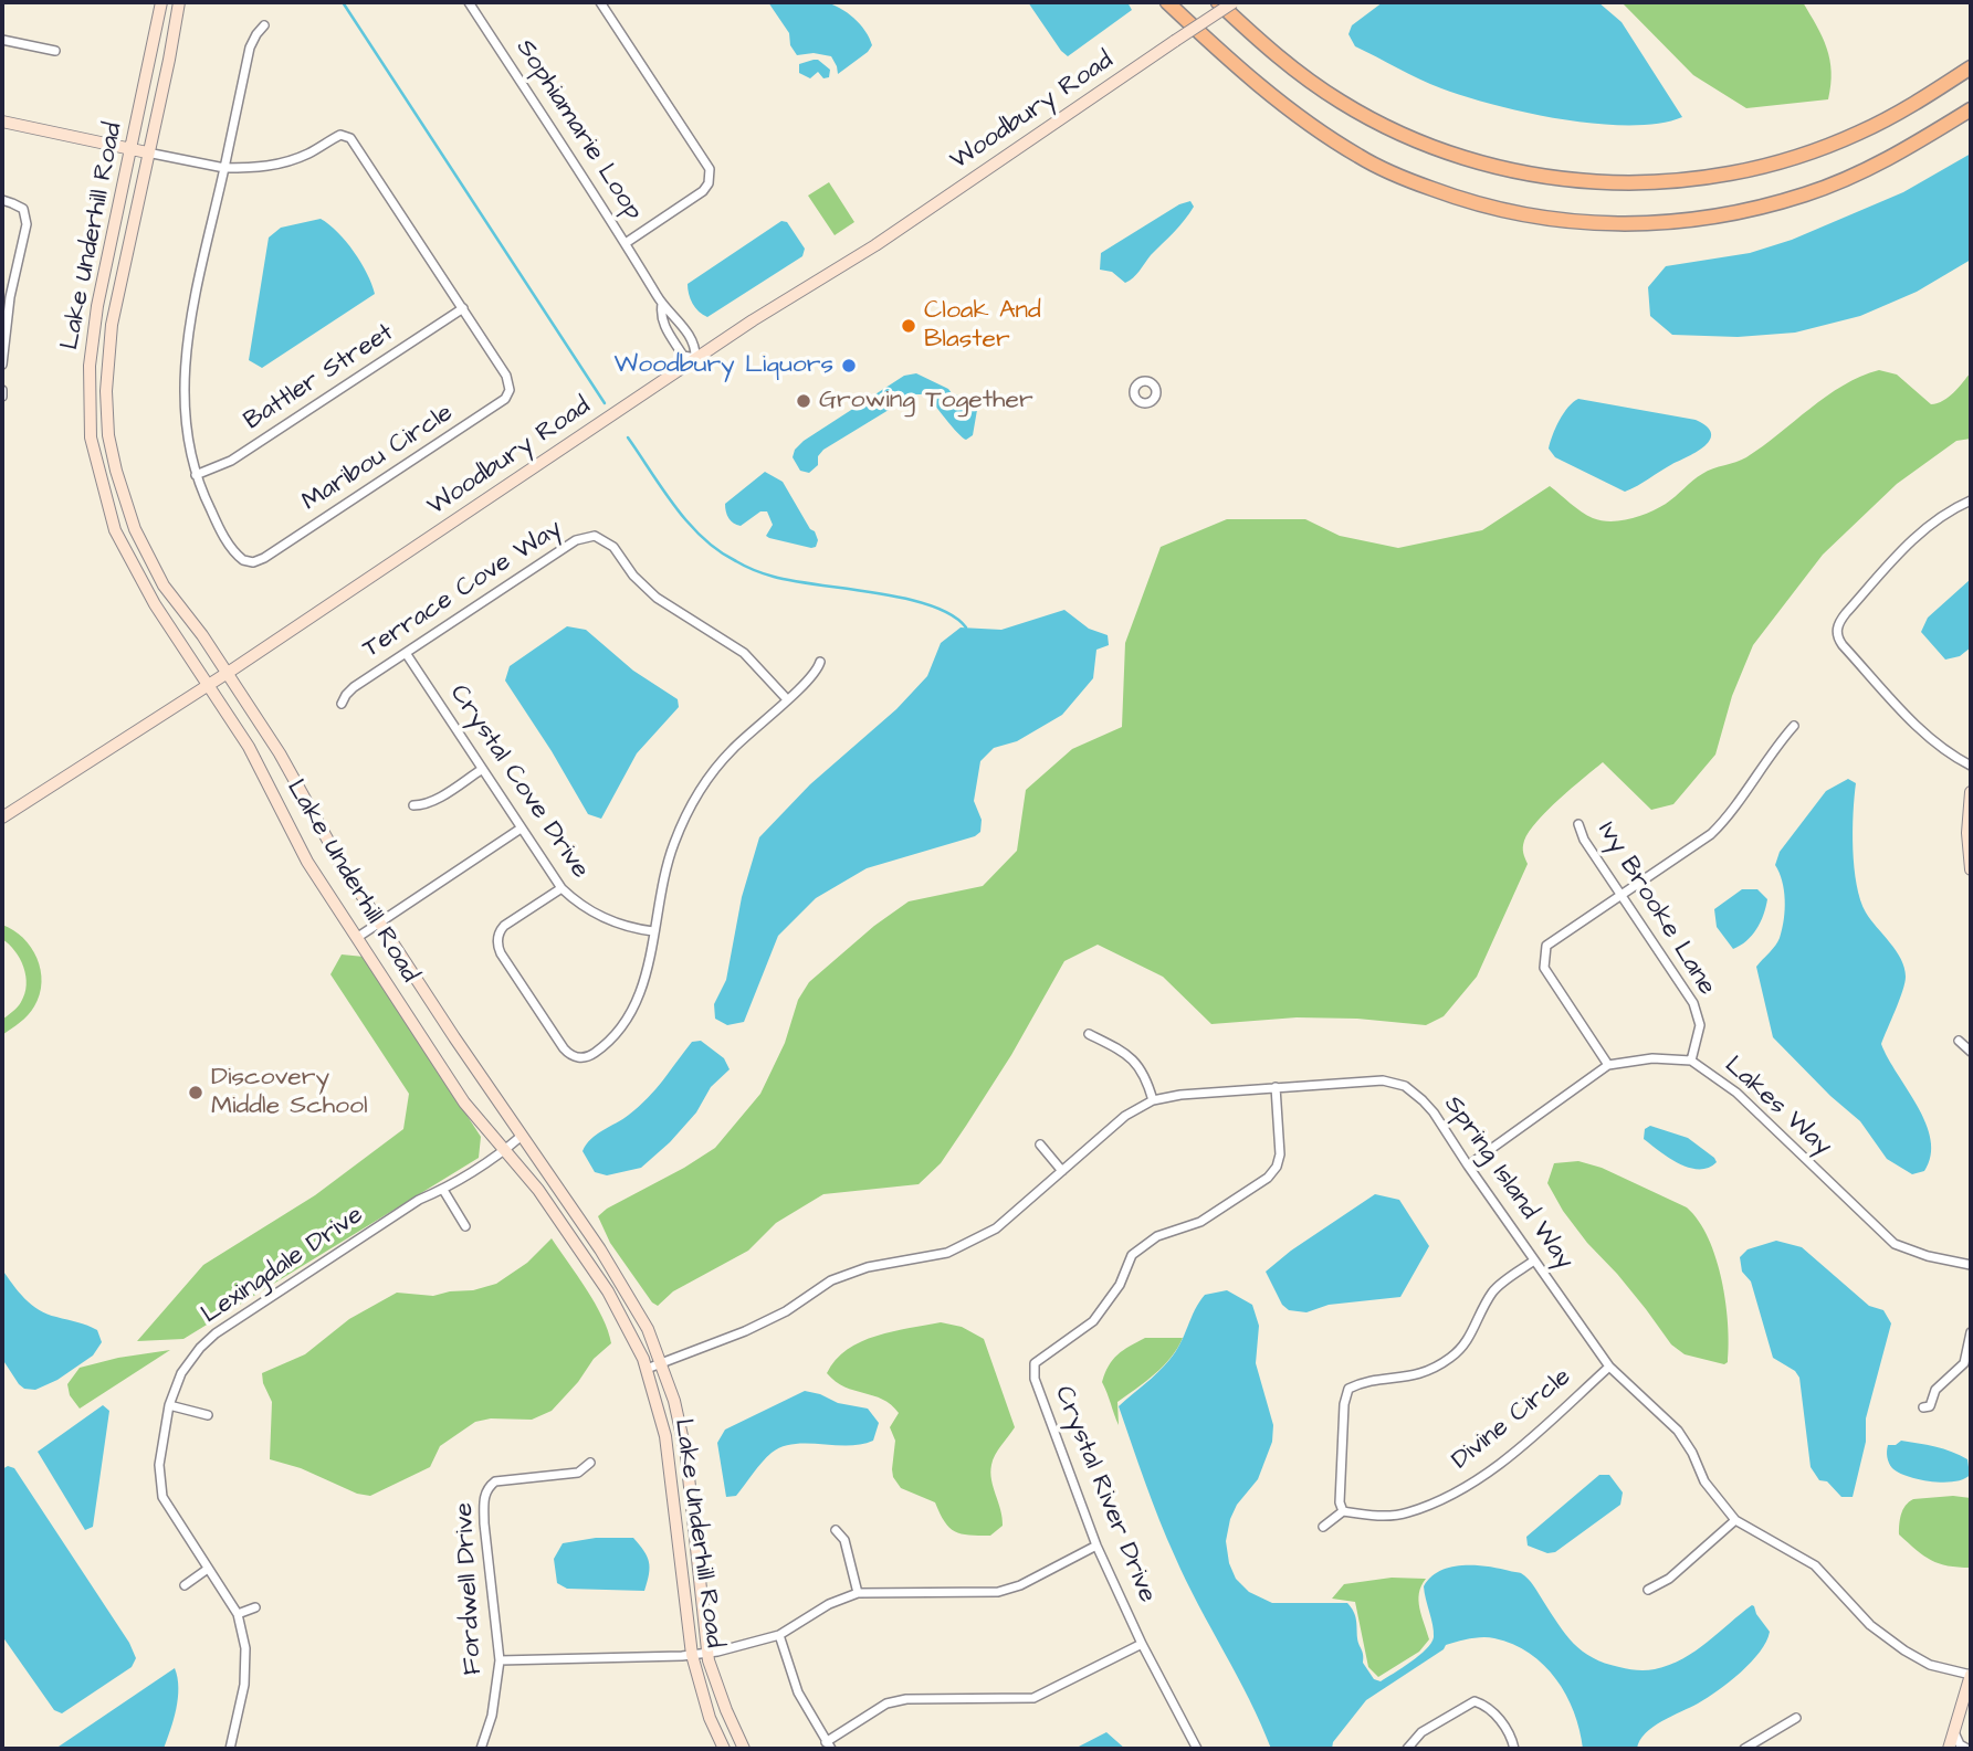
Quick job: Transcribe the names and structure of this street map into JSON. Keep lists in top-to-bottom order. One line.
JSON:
{"streets":{"street":["Woodbury Road","Sophiamarie Loop","Lake Underhill Road","Battler Street","Maribou Circle","Terrace Cove Way","Crystal Cove Drive","Ivy Brooke Lane","Lakes Way","Spring Island Way","Lexingdale Drive","Divine Circle","Crystal River Drive","Fordwell Drive"]},"crossings":[["Woodbury Road","Sophiamarie Loop"],["Woodbury Road","Lake Underhill Road"],["Lake Underhill Road","Maribou Circle"],["Lake Underhill Road","Spring Island Way"],["Lake Underhill Road","Lexingdale Drive"],["Battler Street","Maribou Circle"],["Terrace Cove Way","Crystal Cove Drive"],["Ivy Brooke Lane","Lakes Way"],["Lakes Way","Spring Island Way"],["Spring Island Way","Divine Circle"],["Spring Island Way","Crystal River Drive"]],"places":["Cloak And Blaster","Woodbury Liquors","Growing Together","Discovery Middle School"]}
